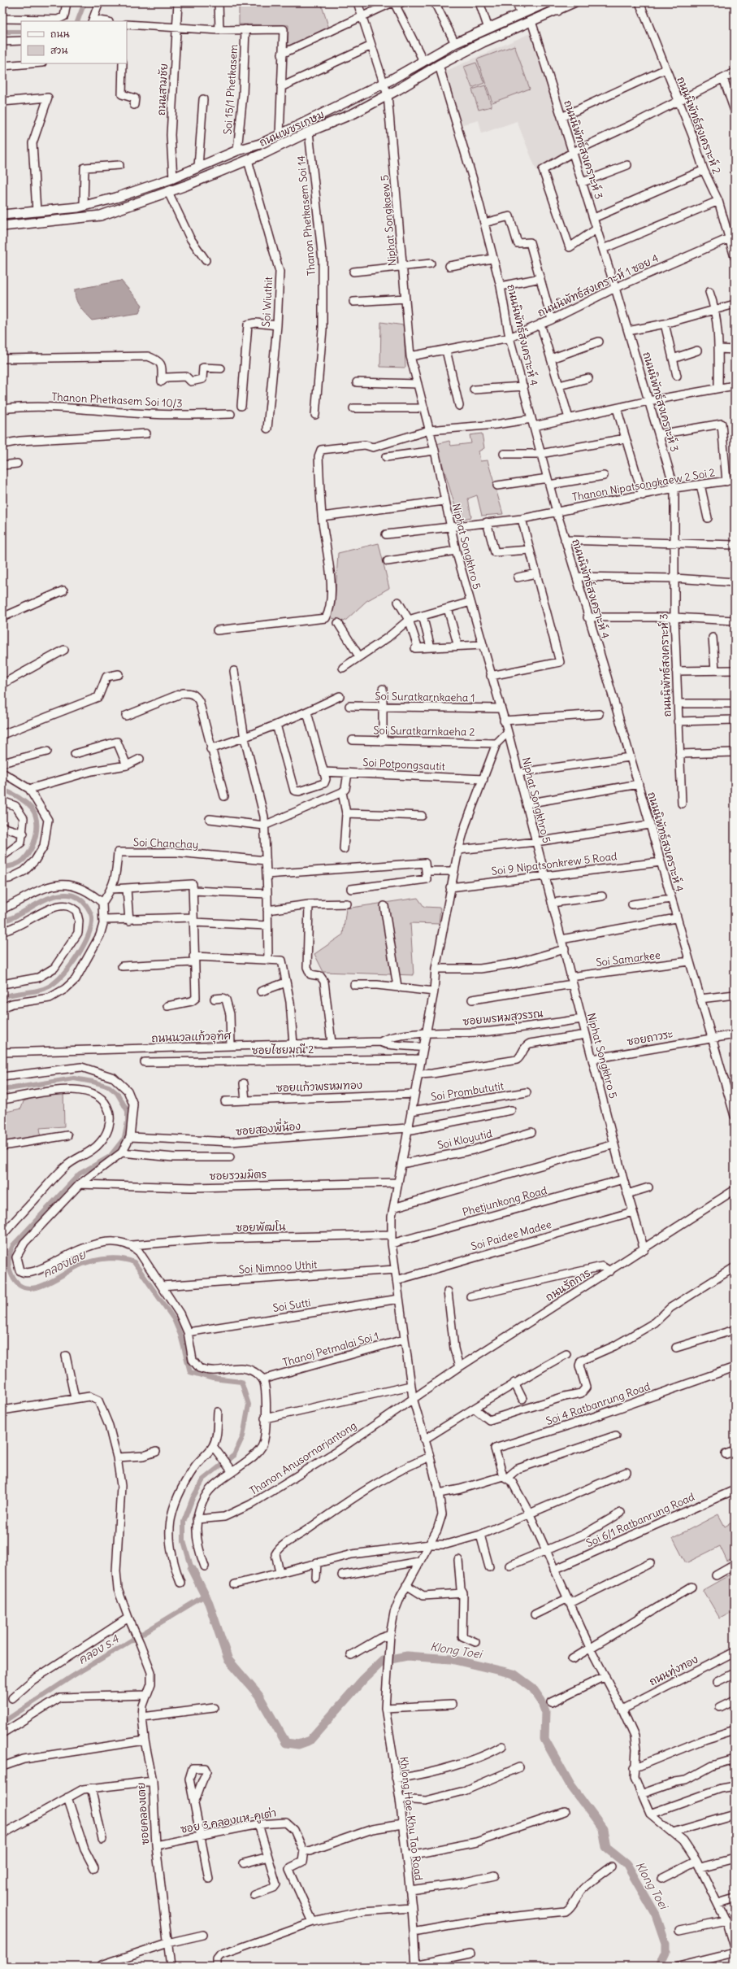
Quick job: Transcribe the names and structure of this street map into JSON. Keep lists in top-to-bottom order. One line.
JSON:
{"streets":{"main road":["ถนนเพชรเกษม"],"street":["ถนนสามชัย","Soi 15/1 Phetkasem","ถนนนิพัทธ์สงเคราะห์ 2","ถนนนิพัทธ์สงเคราะห์ 3","Thanon Phetkasem Soi 14","Niphat Songkaew 5","ถนนนิพัทธ์สงเคราะห์ 1 ซอย 4","Soi Wiuthit","ถนนนิพัทธ์สงเคราะห์ 4","Thanon Phetkasem Soi 10/3","Thanon Nipatsongkaew 2 Soi 2","Niphat Songkhro 5","Soi Suratkarnkaeha 1","Soi Suratkarnkaeha 2","Soi Potpongsautit","Soi Chanchay","Soi 9 Nipatsonkrew 5 Road","Soi Samarkee","ซอยพรหมสุวรรณ","ถนนนวลแก้วอุทิศ","ซอยถาวระ","ซอยไชยมุณี 2","ซอยแก้วพรหมทอง","Soi Prombututit","ซอยสองพี่น้อง","Soi Kloyutid","ซอยรวมมิตร","Phetjunkong Road","ซอยพัฒโน","Soi Paidee Madee","Soi Nimnoo Uthit","ถนนรัถการ","Soi Sutti","Thanoj Petmalai Soi 1","Soi 4 Ratbanrung Road","Thanon Anusornarjantong","Soi 6/1 Ratbanrung Road","ถนนทุ่งทอง","ซอยคลองเตย","Khlong Hae-Khu Tao Road","ซอย 3 คลองแห-คูเต่า"]},"crossings":[["ถนนสามชัย","ถนนเพชรเกษม"],["Soi 15/1 Phetkasem","ถนนเพชรเกษม"],["ถนนนิพัทธ์สงเคราะห์ 2","ถนนนิพัทธ์สงเคราะห์ 1 ซอย 4"],["ถนนเพชรเกษม","ถนนนิพัทธ์สงเคราะห์ 3"],["ถนนเพชรเกษม","Thanon Phetkasem Soi 14"],["ถนนเพชรเกษม","Niphat Songkaew 5"],["ถนนเพชรเกษม","Soi Wiuthit"],["ถนนเพชรเกษม","ถนนนิพัทธ์สงเคราะห์ 4"],["ถนนนิพัทธ์สงเคราะห์ 3","ถนนนิพัทธ์สงเคราะห์ 1 ซอย 4"],["ถนนนิพัทธ์สงเคราะห์ 3","Thanon Nipatsongkaew 2 Soi 2"],["Niphat Songkaew 5","ถนนนิพัทธ์สงเคราะห์ 1 ซอย 4"],["Niphat Songkaew 5","Niphat Songkhro 5"],["ถนนนิพัทธ์สงเคราะห์ 1 ซอย 4","ถนนนิพัทธ์สงเคราะห์ 4"],["ถนนนิพัทธ์สงเคราะห์ 1 ซอย 4","Niphat Songkhro 5"],["ถนนนิพัทธ์สงเคราะห์ 4","Thanon Nipatsongkaew 2 Soi 2"],["ถนนนิพัทธ์สงเคราะห์ 4","Soi 9 Nipatsonkrew 5 Road"],["ถนนนิพัทธ์สงเคราะห์ 4","Soi Samarkee"],["ถนนนิพัทธ์สงเคราะห์ 4","ซอยถาวระ"],["Thanon Nipatsongkaew 2 Soi 2","Niphat Songkhro 5"],["Niphat Songkhro 5","Soi Suratkarnkaeha 1"],["Niphat Songkhro 5","Soi 9 Nipatsonkrew 5 Road"],["Niphat Songkhro 5","Soi Samarkee"],["Niphat Songkhro 5","ซอยพรหมสุวรรณ"],["Niphat Songkhro 5","ซอยถาวระ"],["Niphat Songkhro 5","Phetjunkong Road"],["Niphat Songkhro 5","Soi Paidee Madee"],["Niphat Songkhro 5","ถนนรัถการ"],["Soi Suratkarnkaeha 2","Khlong Hae-Khu Tao Road"],["Soi Potpongsautit","Khlong Hae-Khu Tao Road"],["Soi 9 Nipatsonkrew 5 Road","Khlong Hae-Khu Tao Road"],["ซอยพรหมสุวรรณ","ถนนนวลแก้วอุทิศ"],["ซอยพรหมสุวรรณ","Khlong Hae-Khu Tao Road"],["ถนนนวลแก้วอุทิศ","Khlong Hae-Khu Tao Road"],["ซอยไชยมุณี 2","Khlong Hae-Khu Tao Road"],["ซอยแก้วพรหมทอง","Khlong Hae-Khu Tao Road"],["Soi Prombututit","Khlong Hae-Khu Tao Road"],["ซอยสองพี่น้อง","Khlong Hae-Khu Tao Road"],["Soi Kloyutid","Khlong Hae-Khu Tao Road"],["ซอยรวมมิตร","ซอยพัฒโน"],["ซอยรวมมิตร","Khlong Hae-Khu Tao Road"],["Phetjunkong Road","Khlong Hae-Khu Tao Road"],["ซอยพัฒโน","Khlong Hae-Khu Tao Road"],["Soi Paidee Madee","Khlong Hae-Khu Tao Road"],["Soi Nimnoo Uthit","Khlong Hae-Khu Tao Road"],["ถนนรัถการ","Thanon Anusornarjantong"],["ถนนรัถการ","Khlong Hae-Khu Tao Road"],["Soi Sutti","Khlong Hae-Khu Tao Road"],["Thanoj Petmalai Soi 1","Khlong Hae-Khu Tao Road"],["Thanon Anusornarjantong","Khlong Hae-Khu Tao Road"],["ซอยคลองเตย","ซอย 3 คลองแห-คูเต่า"]],"water":["คลองเตย","คลอง ร.4","Klong Toei"],"legend":["ถนน","สวน"]}
